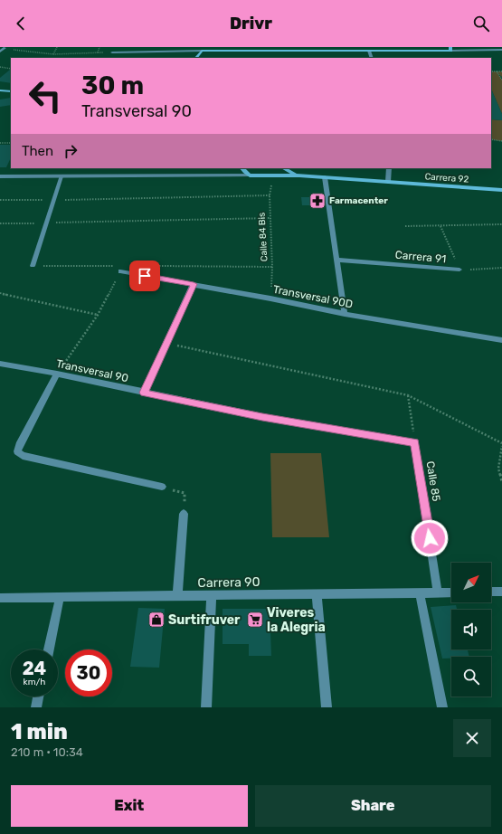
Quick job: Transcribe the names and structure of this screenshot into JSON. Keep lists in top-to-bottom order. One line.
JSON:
{"streets":{"street":["Carrera 92","Carrera 91","Transversal 90D","Transversal 90","Calle 85","Carrera 90"],"path":["Calle 84 Bis"]},"crossings":[["Carrera 92","Calle 84 Bis"],["Calle 84 Bis","Transversal 90D"],["Transversal 90","Calle 85"],["Calle 85","Carrera 90"]],"places":{"pharmacy":["Farmacenter"],"shop":["Surtifruver"],"supermarket":["Viveres la Alegria"]},"north":"top right","page":{"header":"Drivr","turn":["30 m","Transversal 90"],"then":"Then","speed":"24 km/h","limit":"30","heading":["1 min","210 m · 10:34"],"buttons":["Exit","Share"]}}
